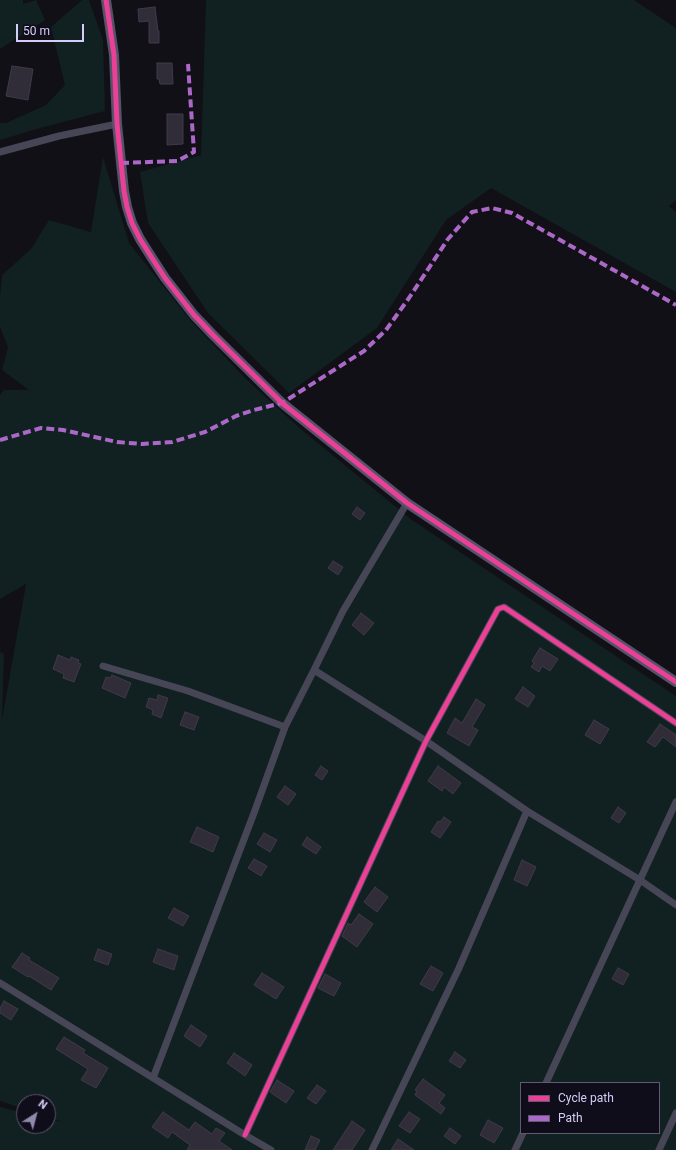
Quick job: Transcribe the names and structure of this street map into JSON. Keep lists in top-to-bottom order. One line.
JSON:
{"legend":["Cycle path","Path"],"scale_bar":"50 m","north":"top right"}
